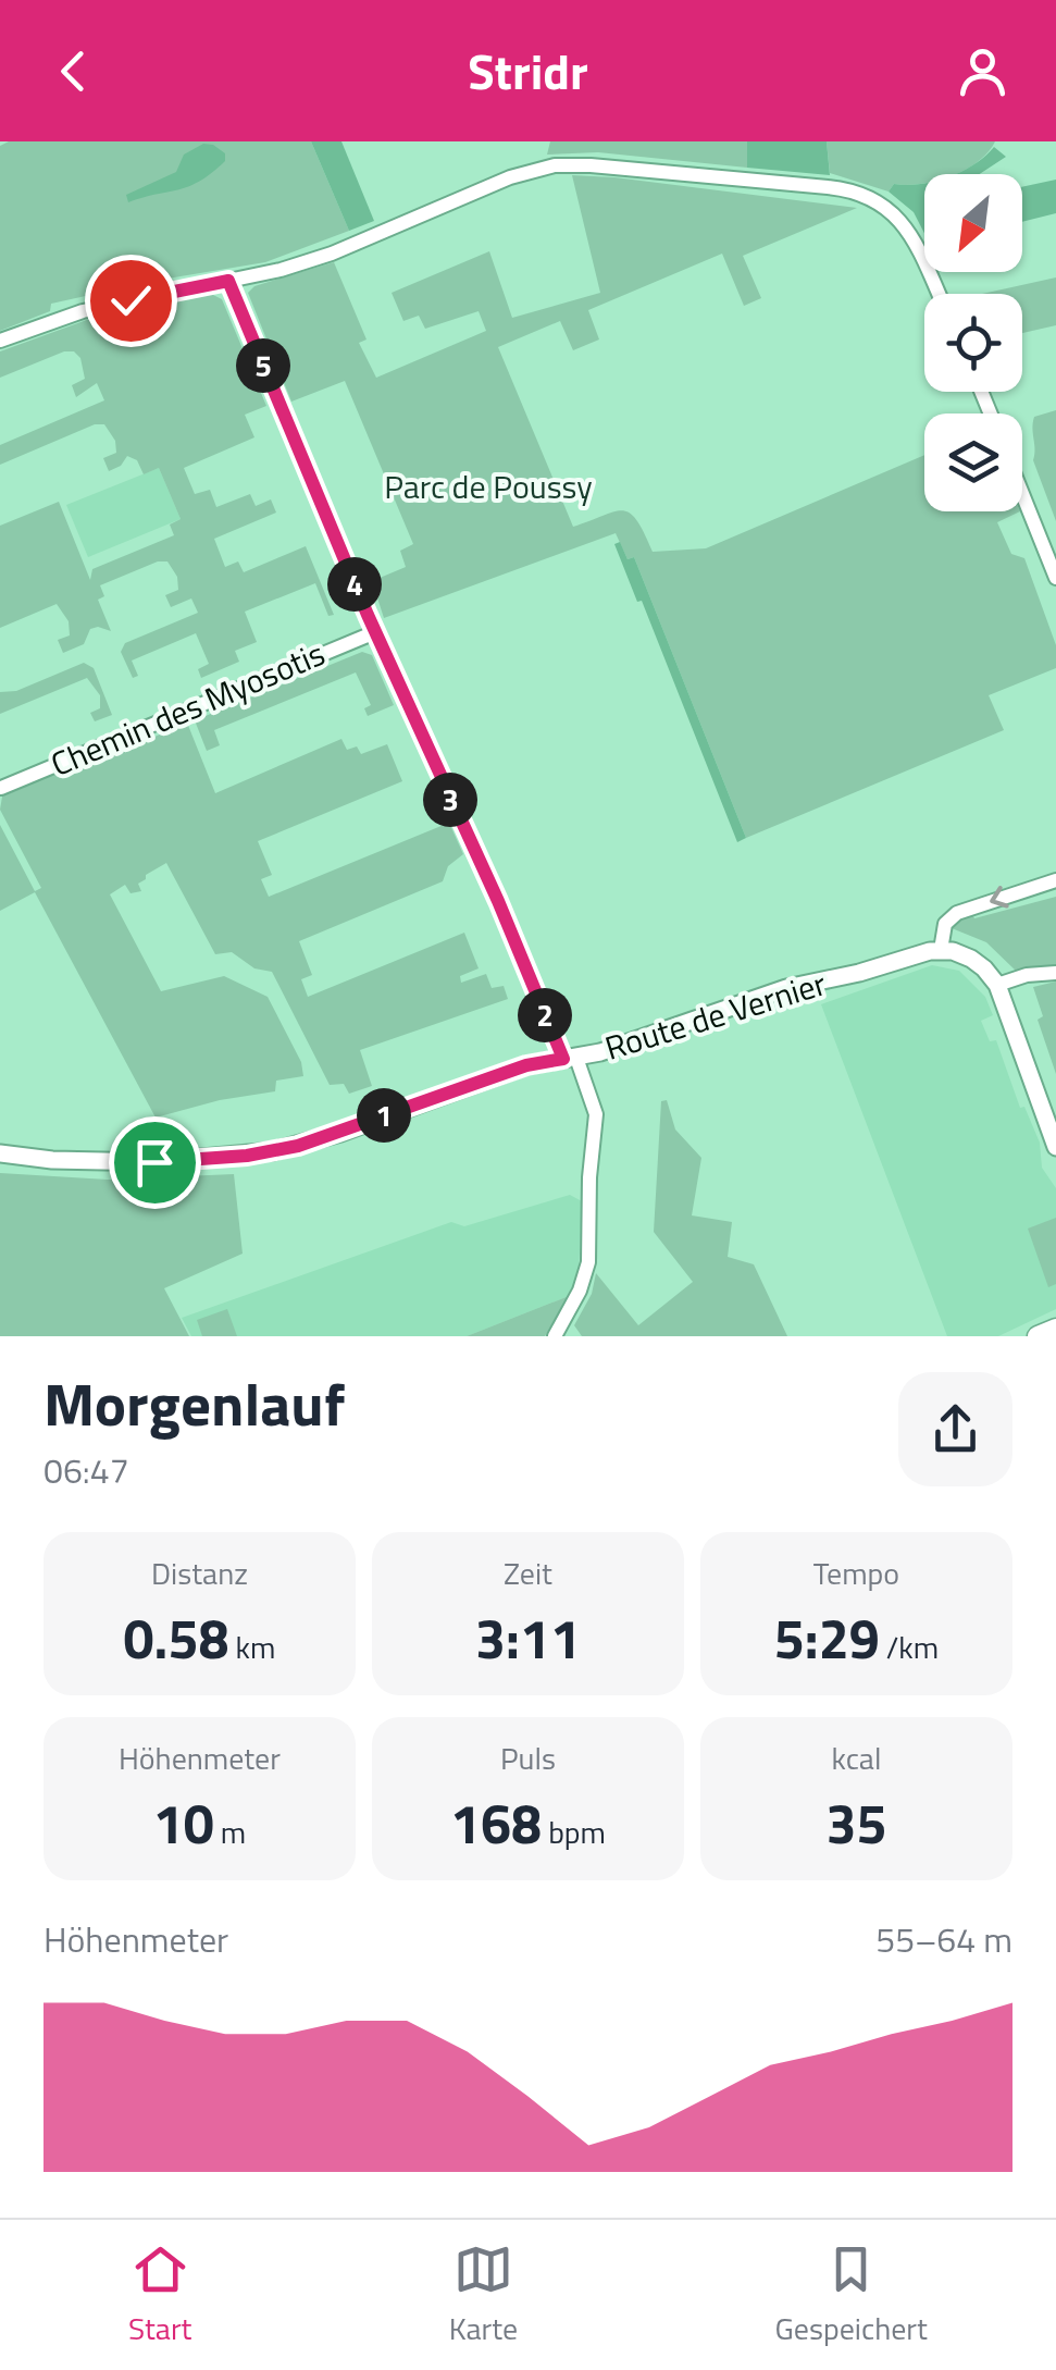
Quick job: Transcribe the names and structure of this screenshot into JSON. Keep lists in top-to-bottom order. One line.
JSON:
{"streets":{"street":["Chemin des Myosotis","Route de Vernier"]},"parks":["Parc de Poussy"],"north":"bottom left","page":{"header":"Stridr","pins":["5","4","3","2","1"],"heading":["Morgenlauf","06:47"],"stats":[["Distanz","0.58 km"],["Zeit","3:11"],["Tempo","5:29 /km"],["Höhenmeter","10 m"],["Puls","168 bpm"],["kcal","35"]],"chart":["Höhenmeter","55–64 m"],"tabs":["Start","Karte","Gespeichert"]}}
